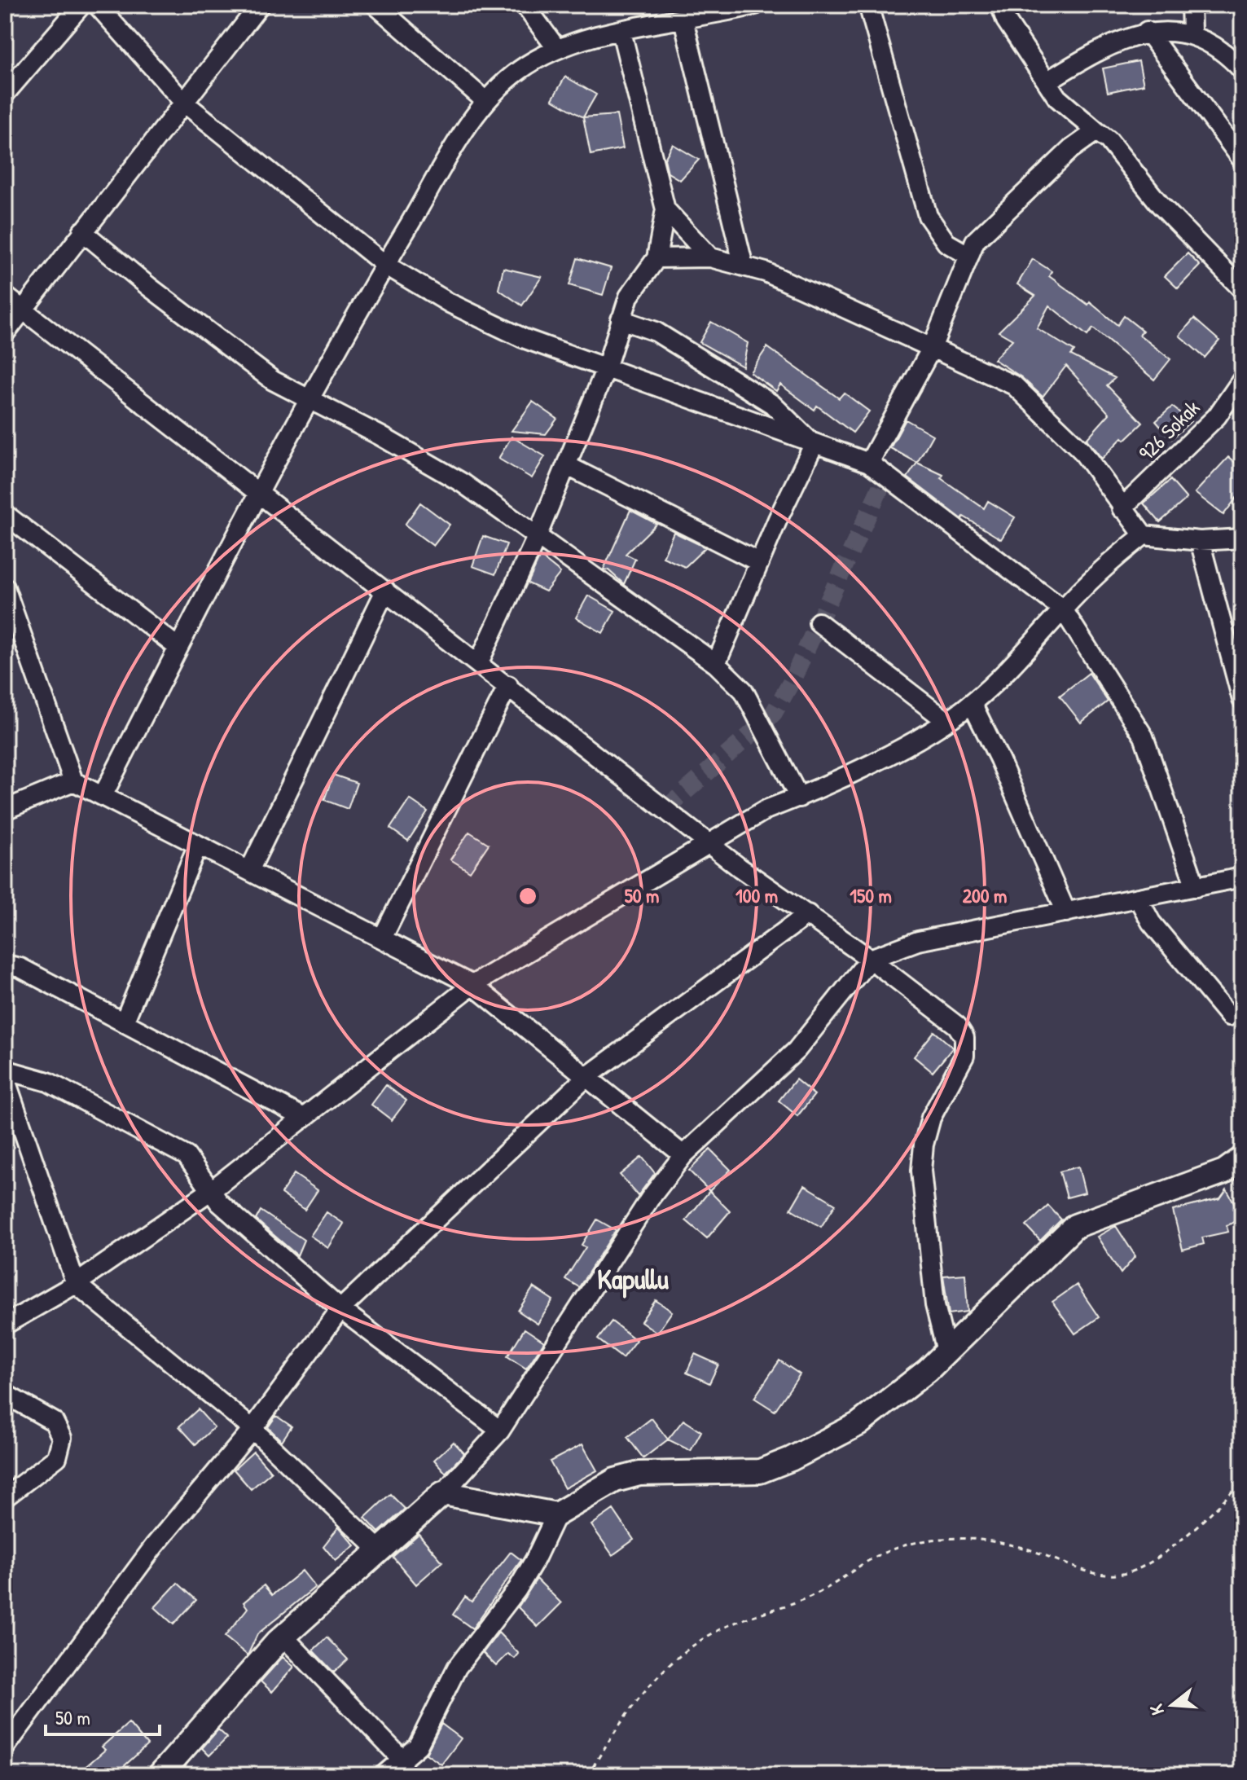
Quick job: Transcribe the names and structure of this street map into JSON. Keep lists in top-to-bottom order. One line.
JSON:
{"streets":{"street":["926 Sokak"]},"districts":["Kapullu"],"scale_bar":"50 m","north":"left","rings":["50 m","100 m","150 m","200 m"]}
